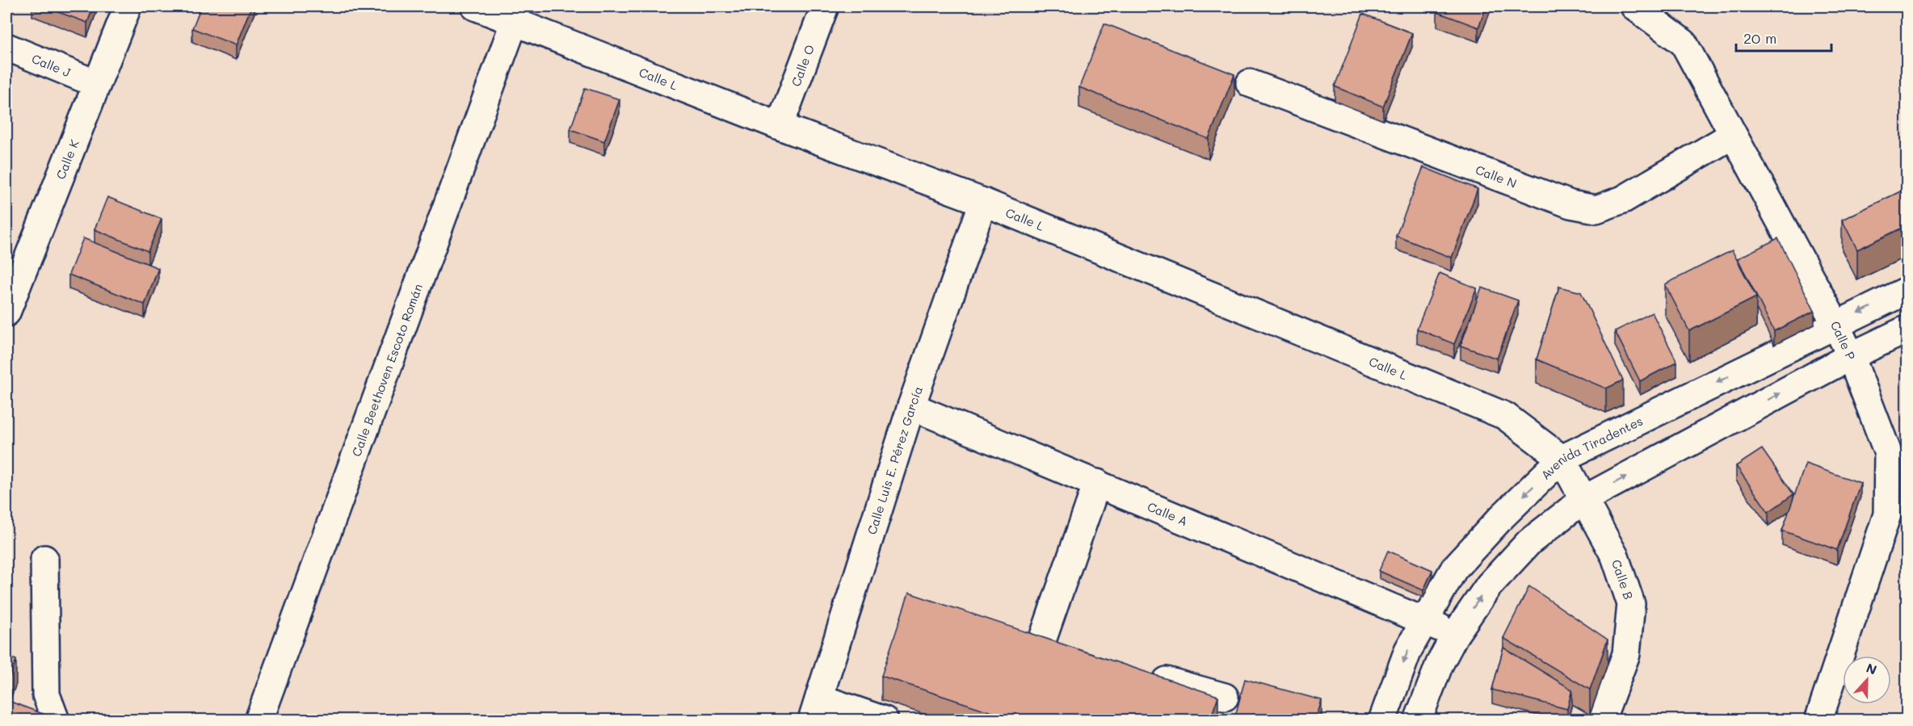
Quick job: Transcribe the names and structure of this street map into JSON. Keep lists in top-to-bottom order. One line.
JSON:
{"streets":{"street":["Calle J","Calle O","Calle L","Calle K","Calle N","Calle P","Calle Beethoven Escoto Román","Avenida Tiradentes","Calle Luis E. Pérez García","Calle A","Calle B"]},"crossings":[["Calle J","Calle K"],["Calle O","Calle L"],["Calle L","Calle Beethoven Escoto Román"],["Calle L","Avenida Tiradentes"],["Calle L","Calle Luis E. Pérez García"],["Calle L","Calle B"],["Calle N","Calle P"],["Calle P","Avenida Tiradentes"],["Avenida Tiradentes","Calle A"],["Avenida Tiradentes","Calle B"],["Calle Luis E. Pérez García","Calle A"]],"scale_bar":"20 m","north":"top"}
